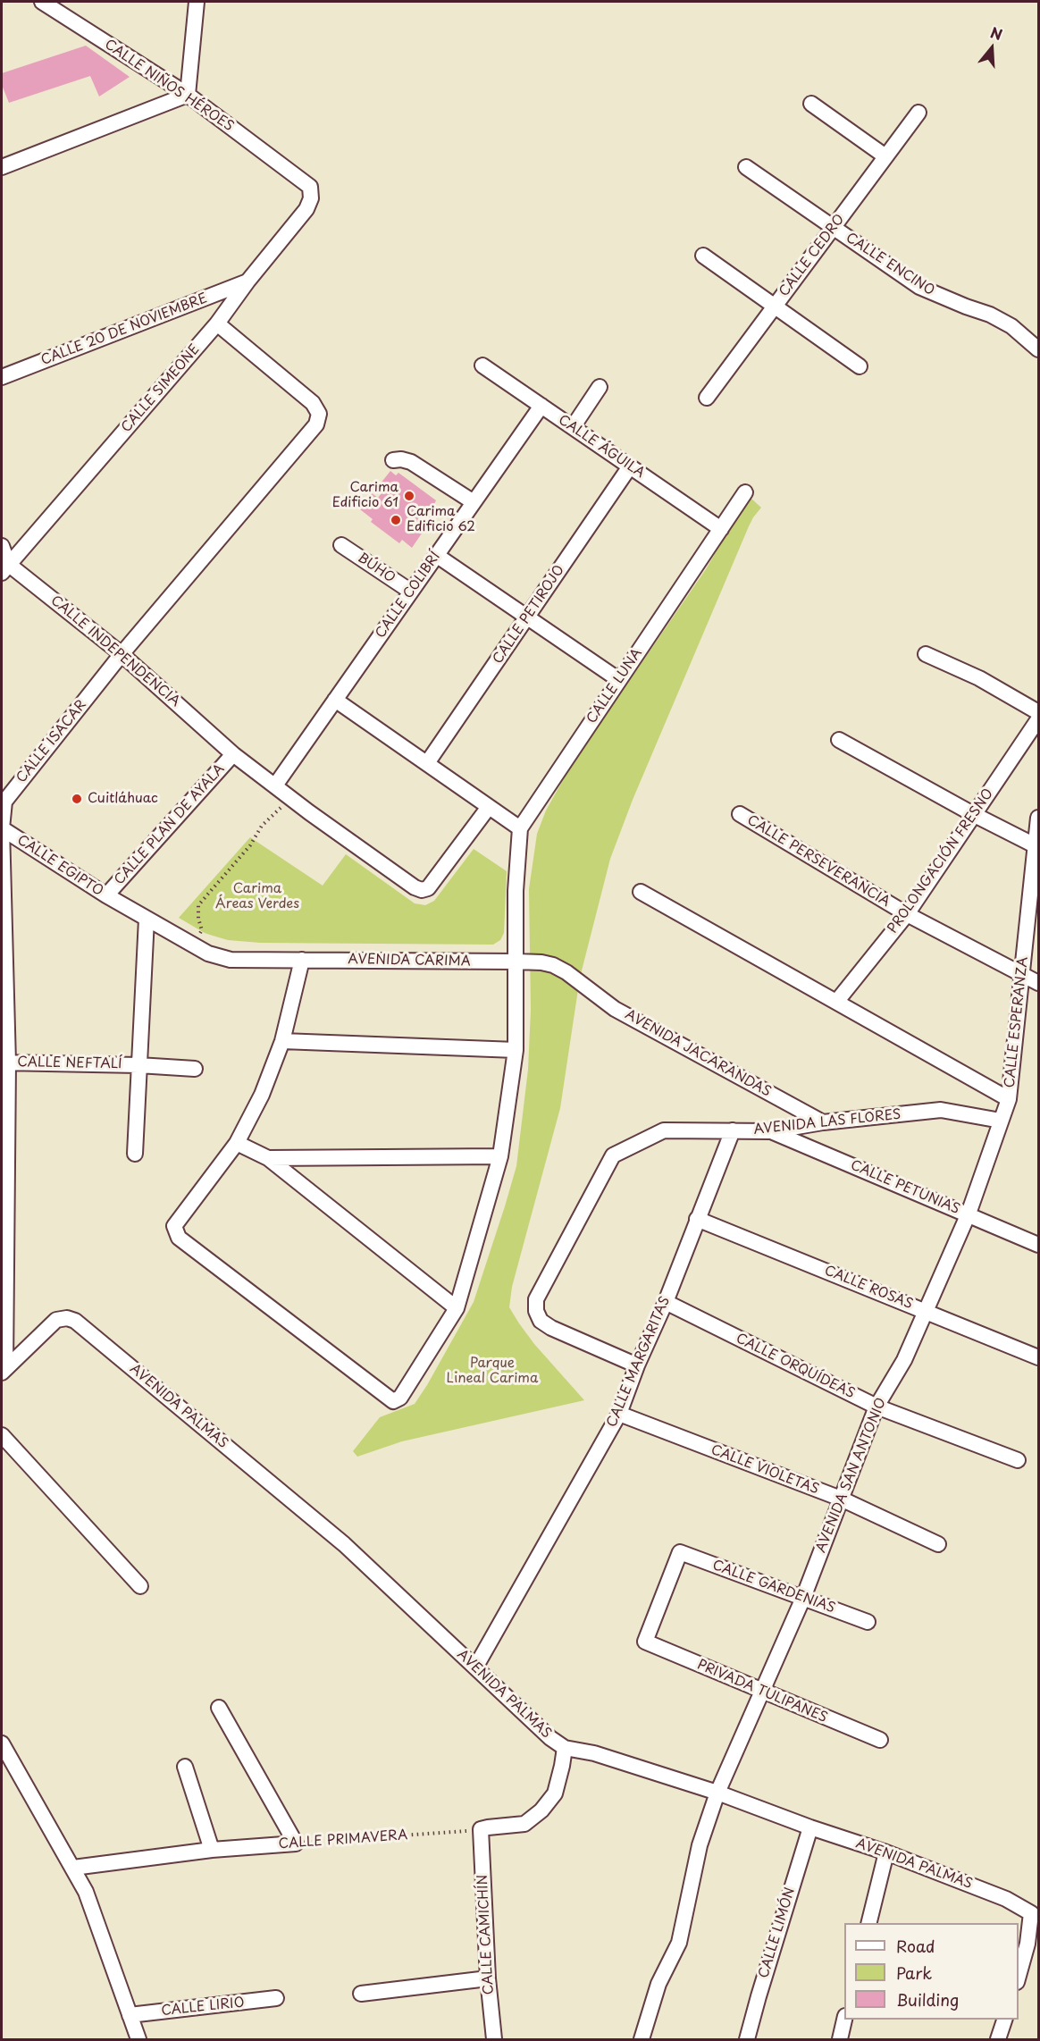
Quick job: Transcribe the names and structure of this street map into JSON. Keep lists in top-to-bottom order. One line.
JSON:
{"streets":{"street":["CALLE NIÑOS HÉROES","CALLE CEDRO","CALLE ENCINO","CALLE 20 DE NOVIEMBRE","CALLE SIMEONE","CALLE ÁGUILA","BÚHO","CALLE COLIBRÍ","CALLE PETIROJO","CALLE INDEPENDENCIA","CALLE LUNA","CALLE ISACAR","CALLE PLAN DE AYALA","CALLE PERSEVERANCIA","PROLONGACIÓN FRESNO","CALLE EGIPTO","AVENIDA CARIMA","CALLE ESPERANZA","AVENIDA JACARANDAS","CALLE NEFTALÍ","AVENIDA LAS FLORES","CALLE PETUNIAS","CALLE ROSAS","CALLE MARGARITAS","CALLE ORQUÍDEAS","AVENIDA PALMAS","CALLE VIOLETAS","AVENIDA SAN ANTONIO","CALLE GARDENIAS","PRIVADA TULIPANES","CALLE PRIMAVERA","CALLE LIMÓN","CALLE CAMICHÍN","CALLE LIRIO"]},"crossings":[["CALLE NIÑOS HÉROES","CALLE SIMEONE"],["CALLE CEDRO","CALLE ENCINO"],["CALLE 20 DE NOVIEMBRE","CALLE SIMEONE"],["CALLE SIMEONE","CALLE INDEPENDENCIA"],["CALLE SIMEONE","CALLE ISACAR"],["CALLE ÁGUILA","CALLE COLIBRÍ"],["CALLE ÁGUILA","CALLE PETIROJO"],["CALLE ÁGUILA","CALLE LUNA"],["BÚHO","CALLE COLIBRÍ"],["CALLE COLIBRÍ","CALLE INDEPENDENCIA"],["CALLE INDEPENDENCIA","CALLE ISACAR"],["CALLE INDEPENDENCIA","CALLE PLAN DE AYALA"],["CALLE LUNA","AVENIDA CARIMA"],["CALLE ISACAR","CALLE EGIPTO"],["CALLE ISACAR","CALLE NEFTALÍ"],["CALLE ISACAR","AVENIDA PALMAS"],["CALLE PLAN DE AYALA","CALLE EGIPTO"],["CALLE PERSEVERANCIA","PROLONGACIÓN FRESNO"],["CALLE PERSEVERANCIA","CALLE ESPERANZA"],["CALLE EGIPTO","AVENIDA CARIMA"],["AVENIDA CARIMA","AVENIDA JACARANDAS"],["CALLE ESPERANZA","AVENIDA SAN ANTONIO"],["AVENIDA JACARANDAS","AVENIDA LAS FLORES"],["AVENIDA LAS FLORES","CALLE PETUNIAS"],["AVENIDA LAS FLORES","CALLE MARGARITAS"],["AVENIDA LAS FLORES","AVENIDA SAN ANTONIO"],["CALLE PETUNIAS","AVENIDA SAN ANTONIO"],["CALLE ROSAS","CALLE MARGARITAS"],["CALLE ROSAS","AVENIDA SAN ANTONIO"],["CALLE MARGARITAS","CALLE ORQUÍDEAS"],["CALLE MARGARITAS","AVENIDA PALMAS"],["CALLE MARGARITAS","CALLE VIOLETAS"],["CALLE ORQUÍDEAS","AVENIDA SAN ANTONIO"],["AVENIDA PALMAS","AVENIDA SAN ANTONIO"],["AVENIDA PALMAS","CALLE LIMÓN"],["CALLE VIOLETAS","AVENIDA SAN ANTONIO"],["AVENIDA SAN ANTONIO","CALLE GARDENIAS"],["AVENIDA SAN ANTONIO","PRIVADA TULIPANES"],["CALLE GARDENIAS","PRIVADA TULIPANES"],["CALLE PRIMAVERA","CALLE CAMICHÍN"]],"parks":["Carima Áreas Verdes","Parque Lineal Carima"],"places":["Carima Edificio 61","Carima Edificio 62","Cuitláhuac"],"legend":["Road","Park","Building"],"north":"top"}
